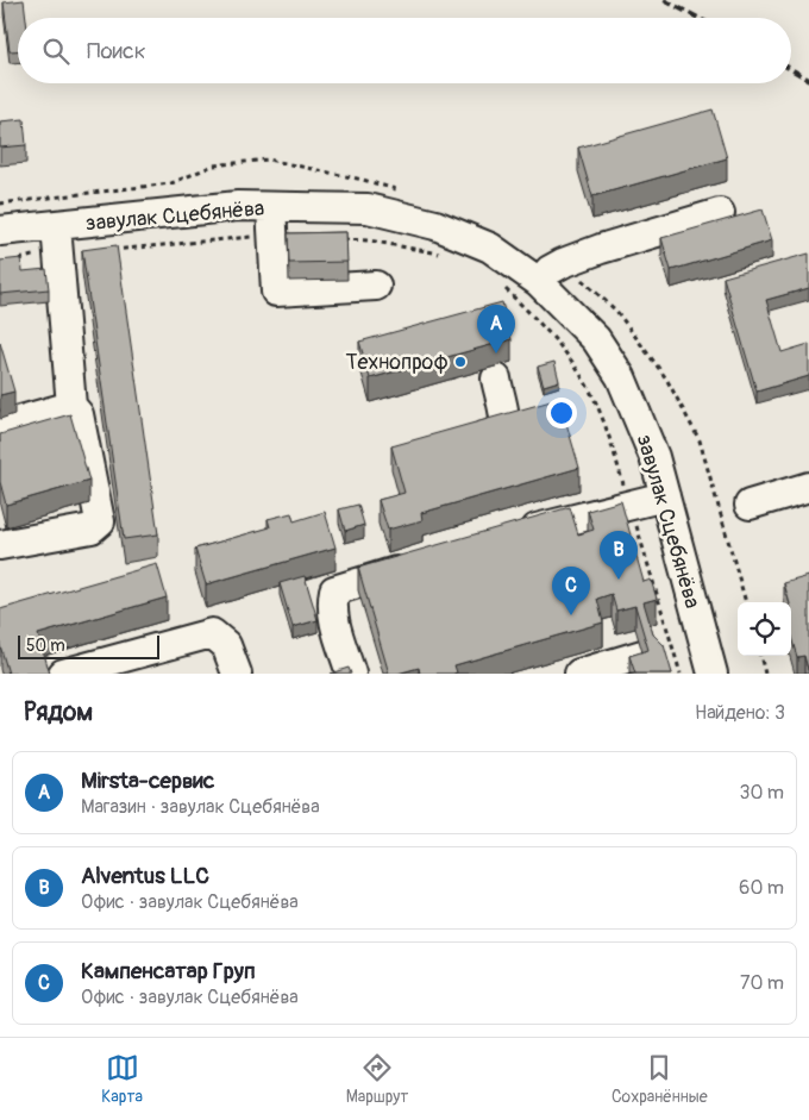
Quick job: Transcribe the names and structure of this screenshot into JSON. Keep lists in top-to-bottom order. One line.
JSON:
{"streets":{"street":["завулак Сцебянёва"]},"places":["Технопроф"],"scale_bar":"50 m","page":{"search":"Поиск","pins":["A","B","C"],"scale":"50 m","heading":["Рядом","Найдено: 3"],"list":[{"mark":"A","name":"Mirsta-сервис","note":"Магазин · завулак Сцебянёва","value":"30 m"},{"mark":"B","name":"Alventus LLC","note":"Офис · завулак Сцебянёва","value":"60 m"},{"mark":"C","name":"Кампенсатар Груп","note":"Офис · завулак Сцебянёва","value":"70 m"}],"nav":["Карта","Маршрут","Сохранённые"]}}
